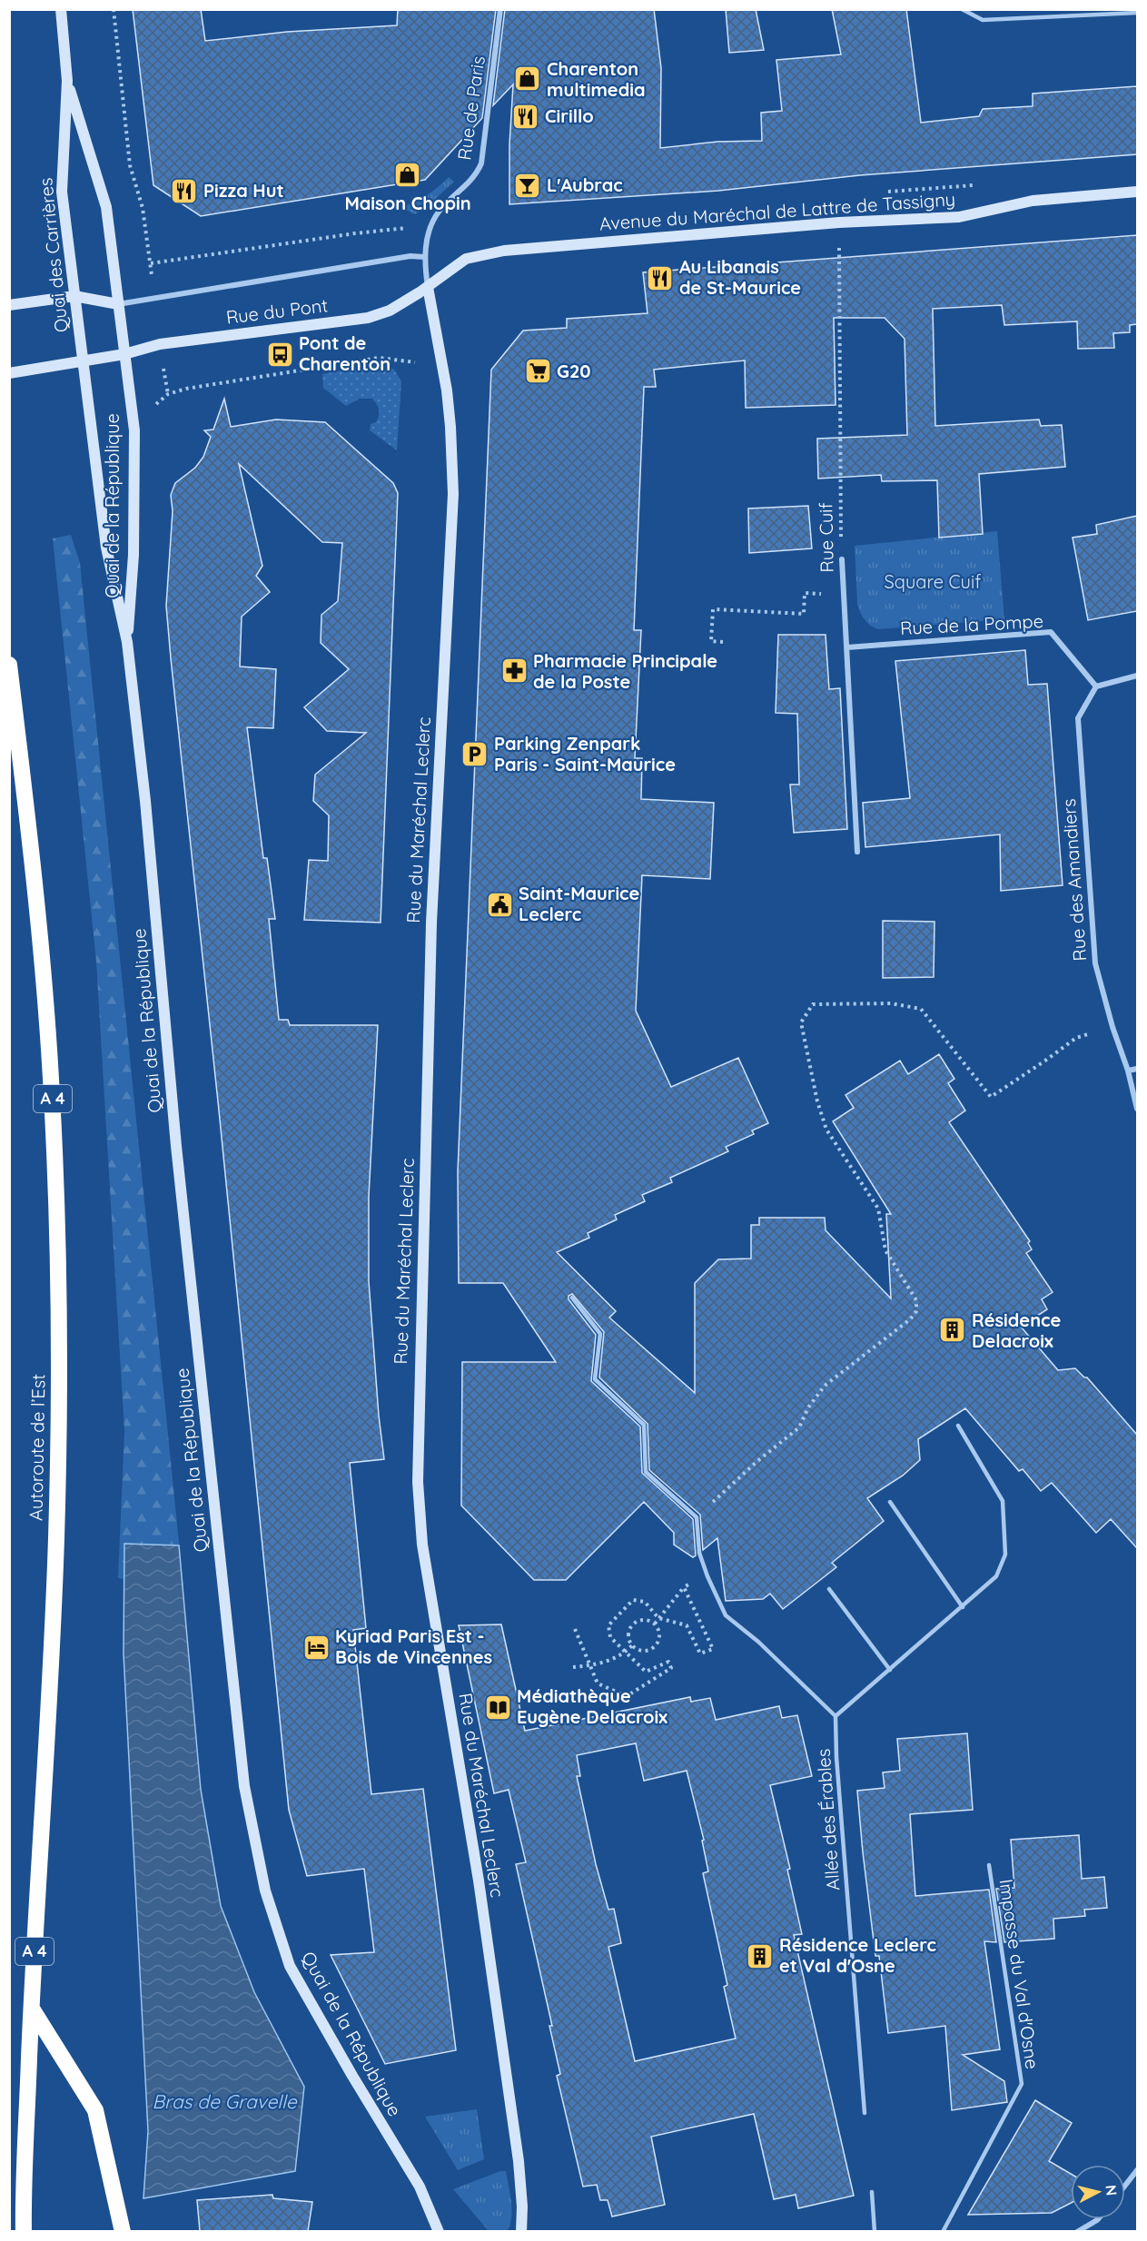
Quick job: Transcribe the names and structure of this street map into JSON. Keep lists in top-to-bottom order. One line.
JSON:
{"streets":{"highway":["A 4","Autoroute de l’Est"],"main road":["Avenue du Maréchal de Lattre de Tassigny","Quai des Carrières","Rue du Pont","Quai de la République","Rue du Maréchal Leclerc"],"street":["Rue de Paris","Rue Cuif","Rue de la Pompe","Rue des Amandiers"],"lane":["Allée des Érables","Impasse du Val d'Osne"]},"crossings":[["Rue de Paris","Avenue du Maréchal de Lattre de Tassigny"],["Rue de Paris","Rue du Pont"],["Rue de Paris","Rue du Maréchal Leclerc"],["Avenue du Maréchal de Lattre de Tassigny","Rue du Pont"],["Avenue du Maréchal de Lattre de Tassigny","Rue Cuif"],["Avenue du Maréchal de Lattre de Tassigny","Rue du Maréchal Leclerc"],["Quai des Carrières","Rue du Pont"],["Quai des Carrières","Quai de la République"],["Rue du Pont","Quai de la République"],["Rue du Pont","Rue du Maréchal Leclerc"],["Rue Cuif","Rue de la Pompe"],["Rue de la Pompe","Rue des Amandiers"]],"water":["Bras de Gravelle"],"parks":["Square Cuif"],"places":{"shop":["Charenton multimedia","Maison Chopin"],"restaurant":["Cirillo","Pizza Hut","Au Libanais de St-Maurice"],"bar":["L'Aubrac"],"bus stop":["Pont de Charenton"],"supermarket":["G20"],"pharmacy":["Pharmacie Principale de la Poste"],"parking":["Parking Zenpark Paris - Saint-Maurice"],"public building":["Saint-Maurice Leclerc"],"building":["Résidence Delacroix","Résidence Leclerc et Val d'Osne"],"hotel":["Kyriad Paris Est - Bois de Vincennes"],"library":["Médiathèque Eugène Delacroix"]},"north":"right"}
